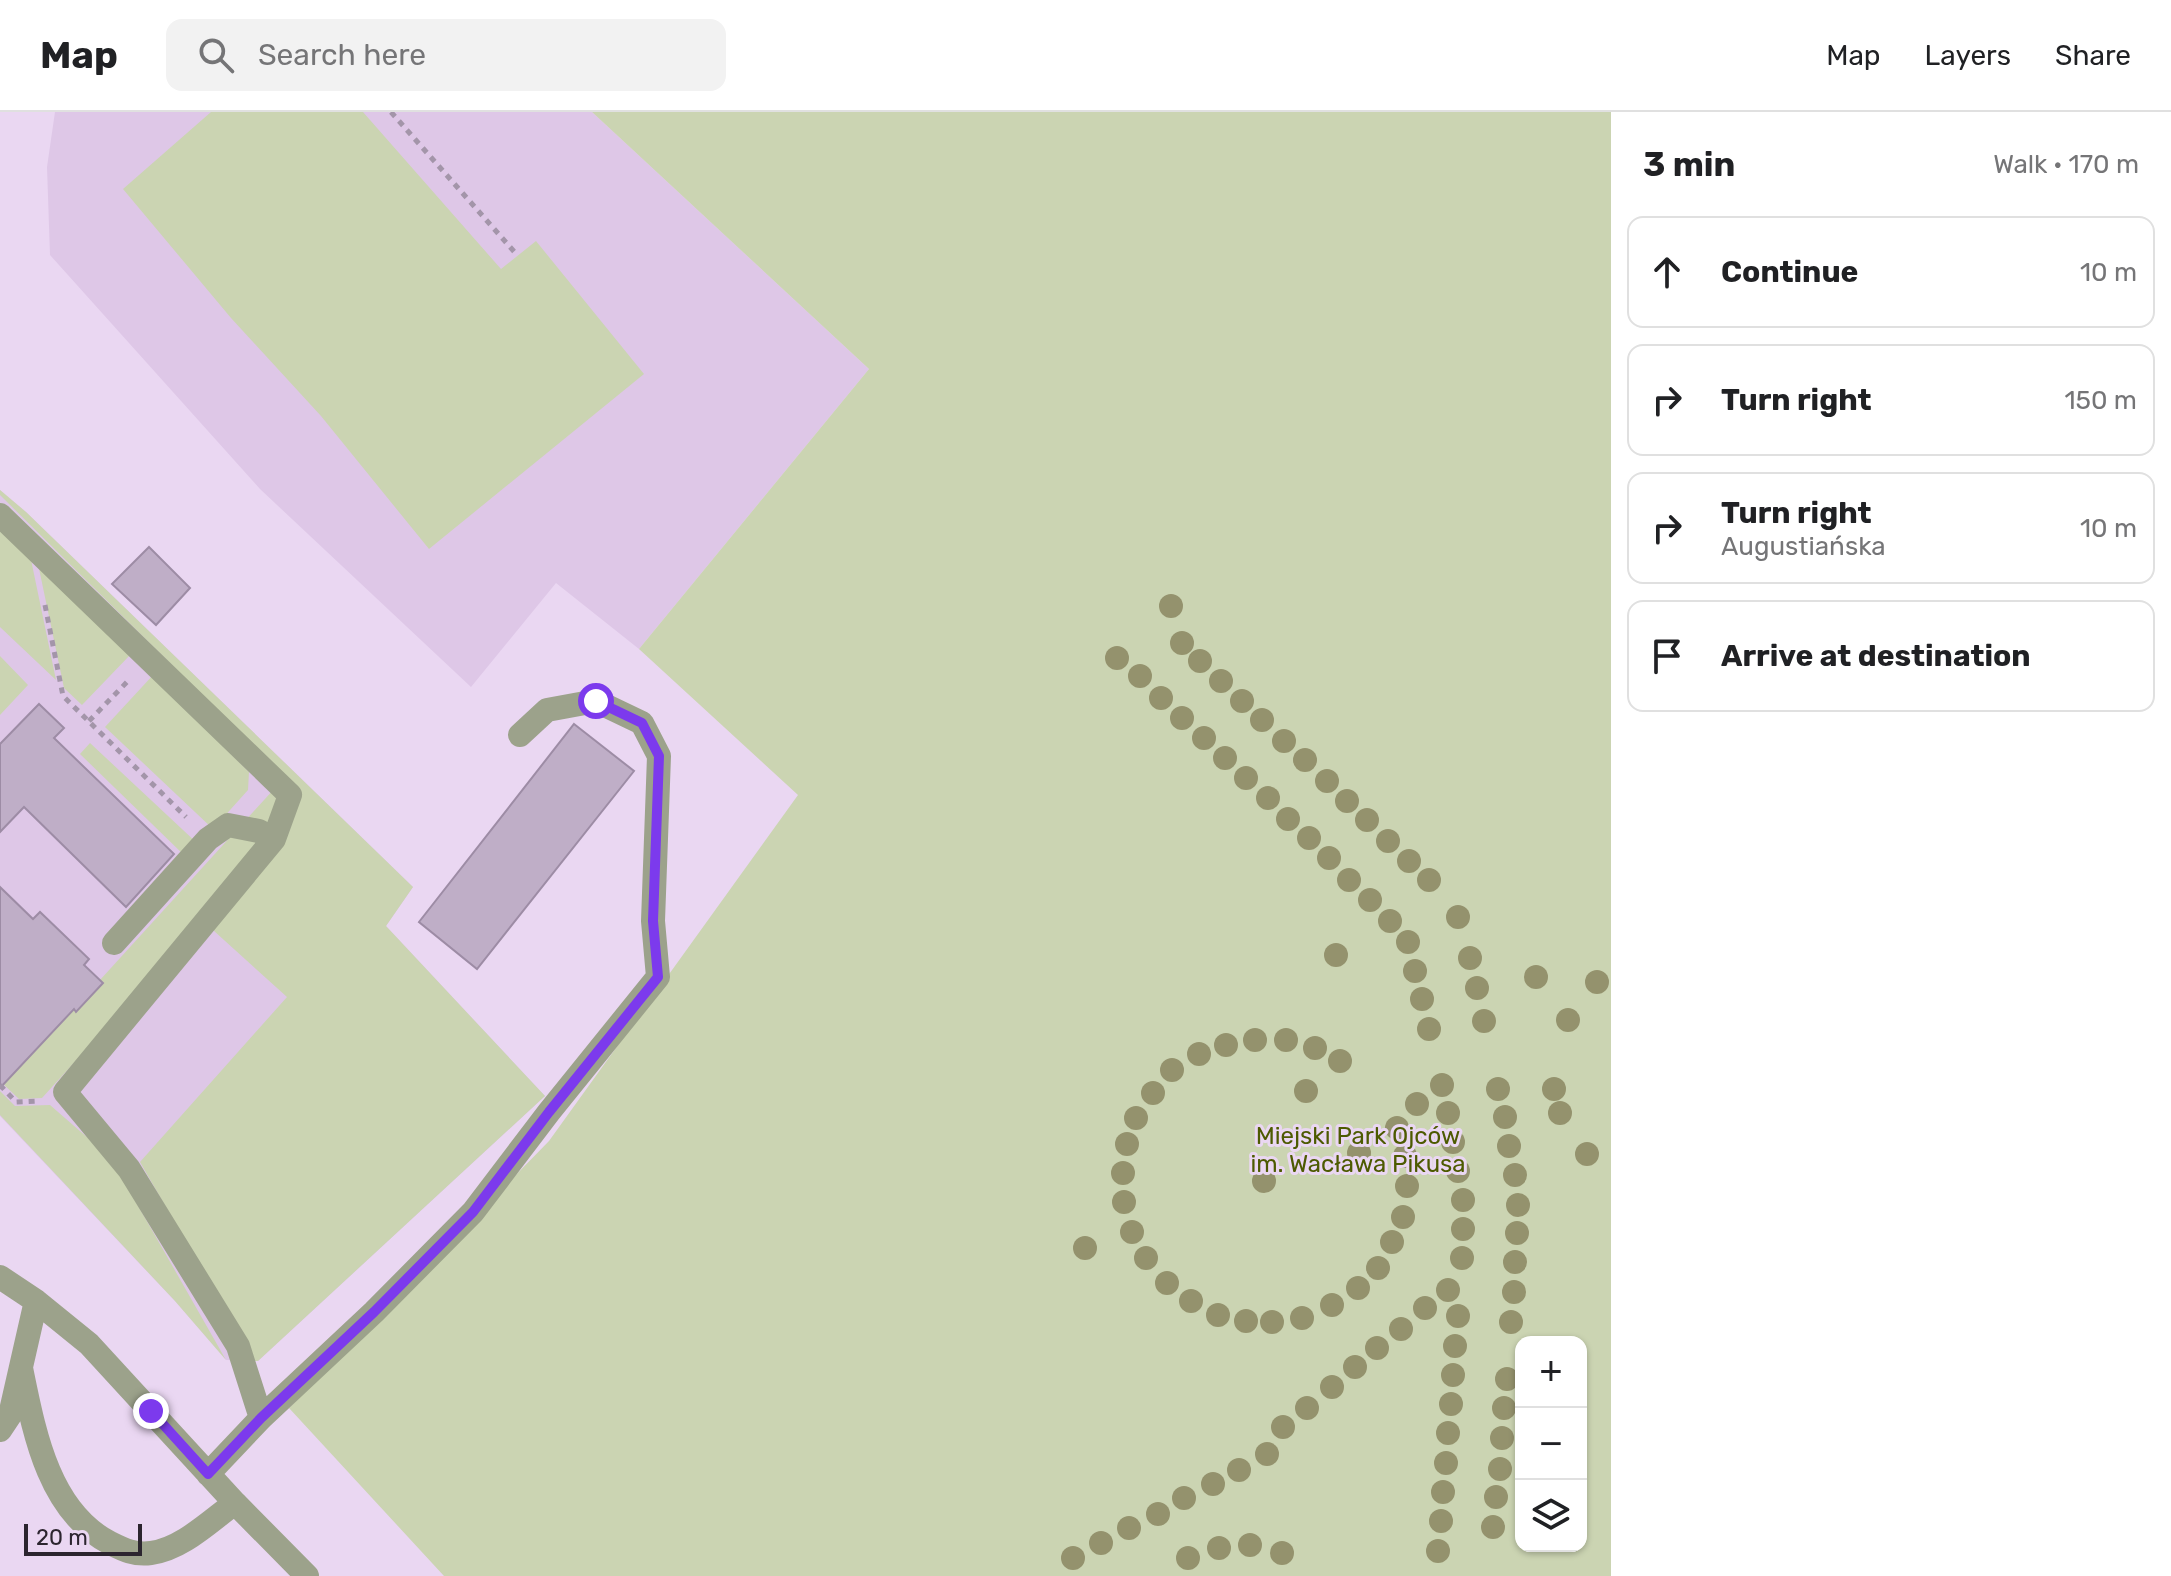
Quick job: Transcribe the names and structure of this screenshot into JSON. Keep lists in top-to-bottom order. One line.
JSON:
{"parks":["Miejski Park Ojców im. Wacława Pikusa"],"scale_bar":"20 m","page":{"header":"Map","search":"Search here","nav":["Map","Layers","Share"],"heading":["3 min","Walk · 170 m"],"list":[["Continue","10 m"],["Turn right","150 m"],["Turn right","Augustiańska","10 m"],"Arrive at destination"],"map_buttons":["+","−"],"scale":"20 m"}}
